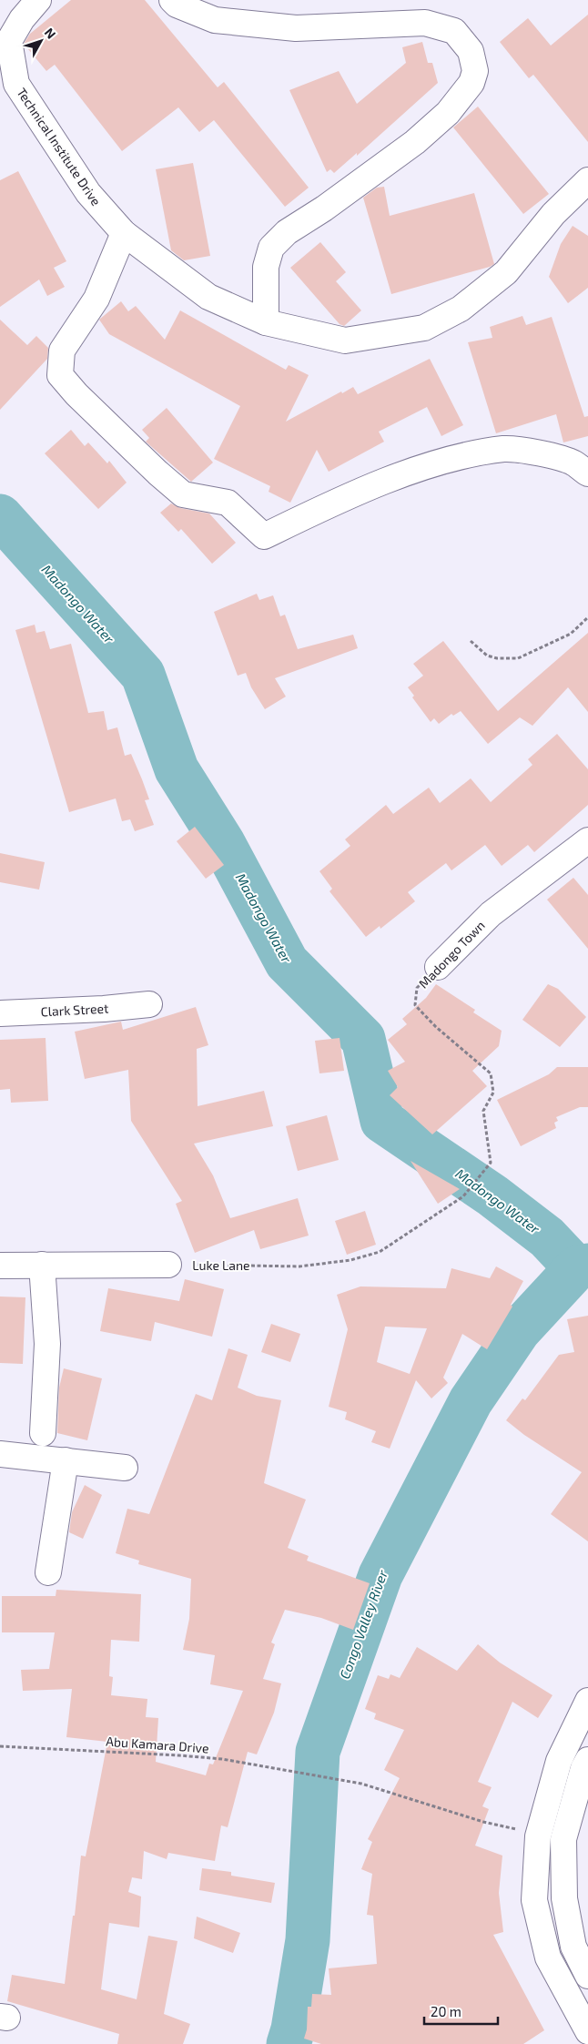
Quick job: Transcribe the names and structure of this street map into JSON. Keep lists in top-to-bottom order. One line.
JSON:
{"streets":{"street":["Technical Institute Drive","Madongo Town","Clark Street"],"path":["Luke Lane","Abu Kamara Drive"]},"crossings":[["Madongo Town","Luke Lane"]],"water":["Madongo Water","Congo Valley River"],"scale_bar":"20 m","north":"top right"}
